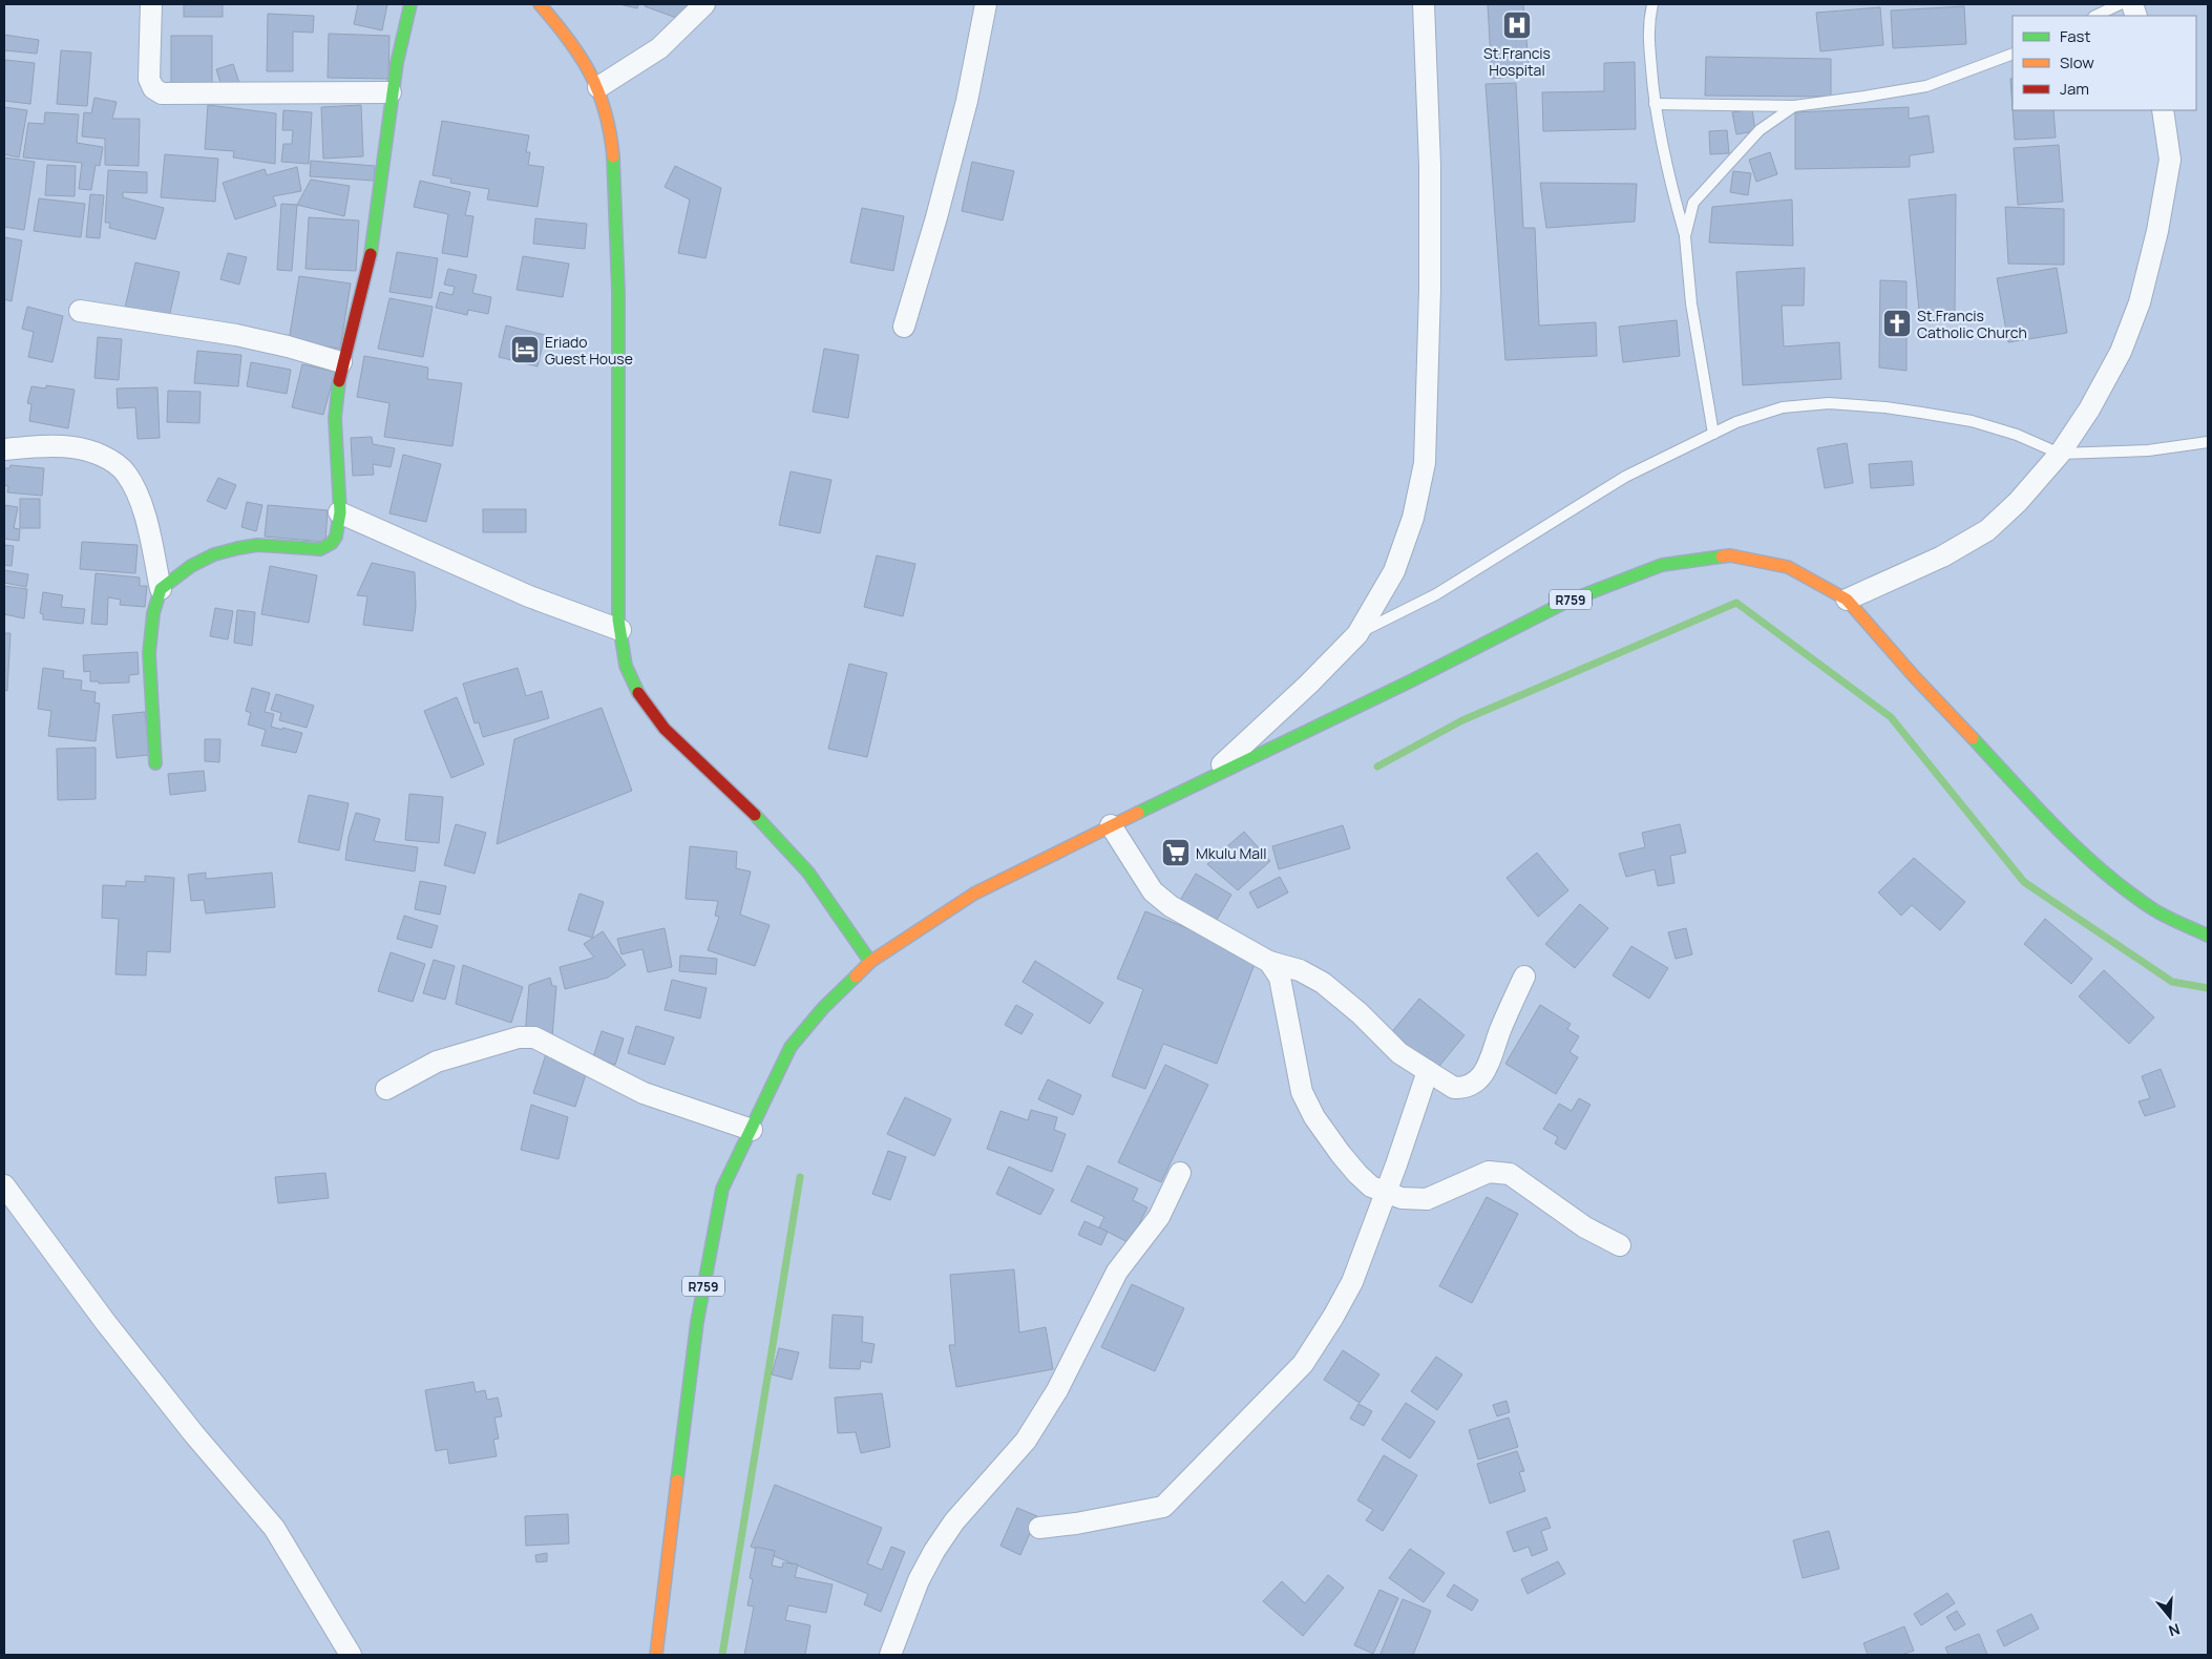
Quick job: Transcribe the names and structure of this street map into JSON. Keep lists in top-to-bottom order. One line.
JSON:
{"streets":{"main road":["R759"]},"places":{"hospital":["St.Francis Hospital"],"church":["St.Francis Catholic Church"],"hotel":["Eriado Guest House"],"supermarket":["Mkulu Mall"]},"legend":["Fast","Slow","Jam"],"north":"bottom"}
